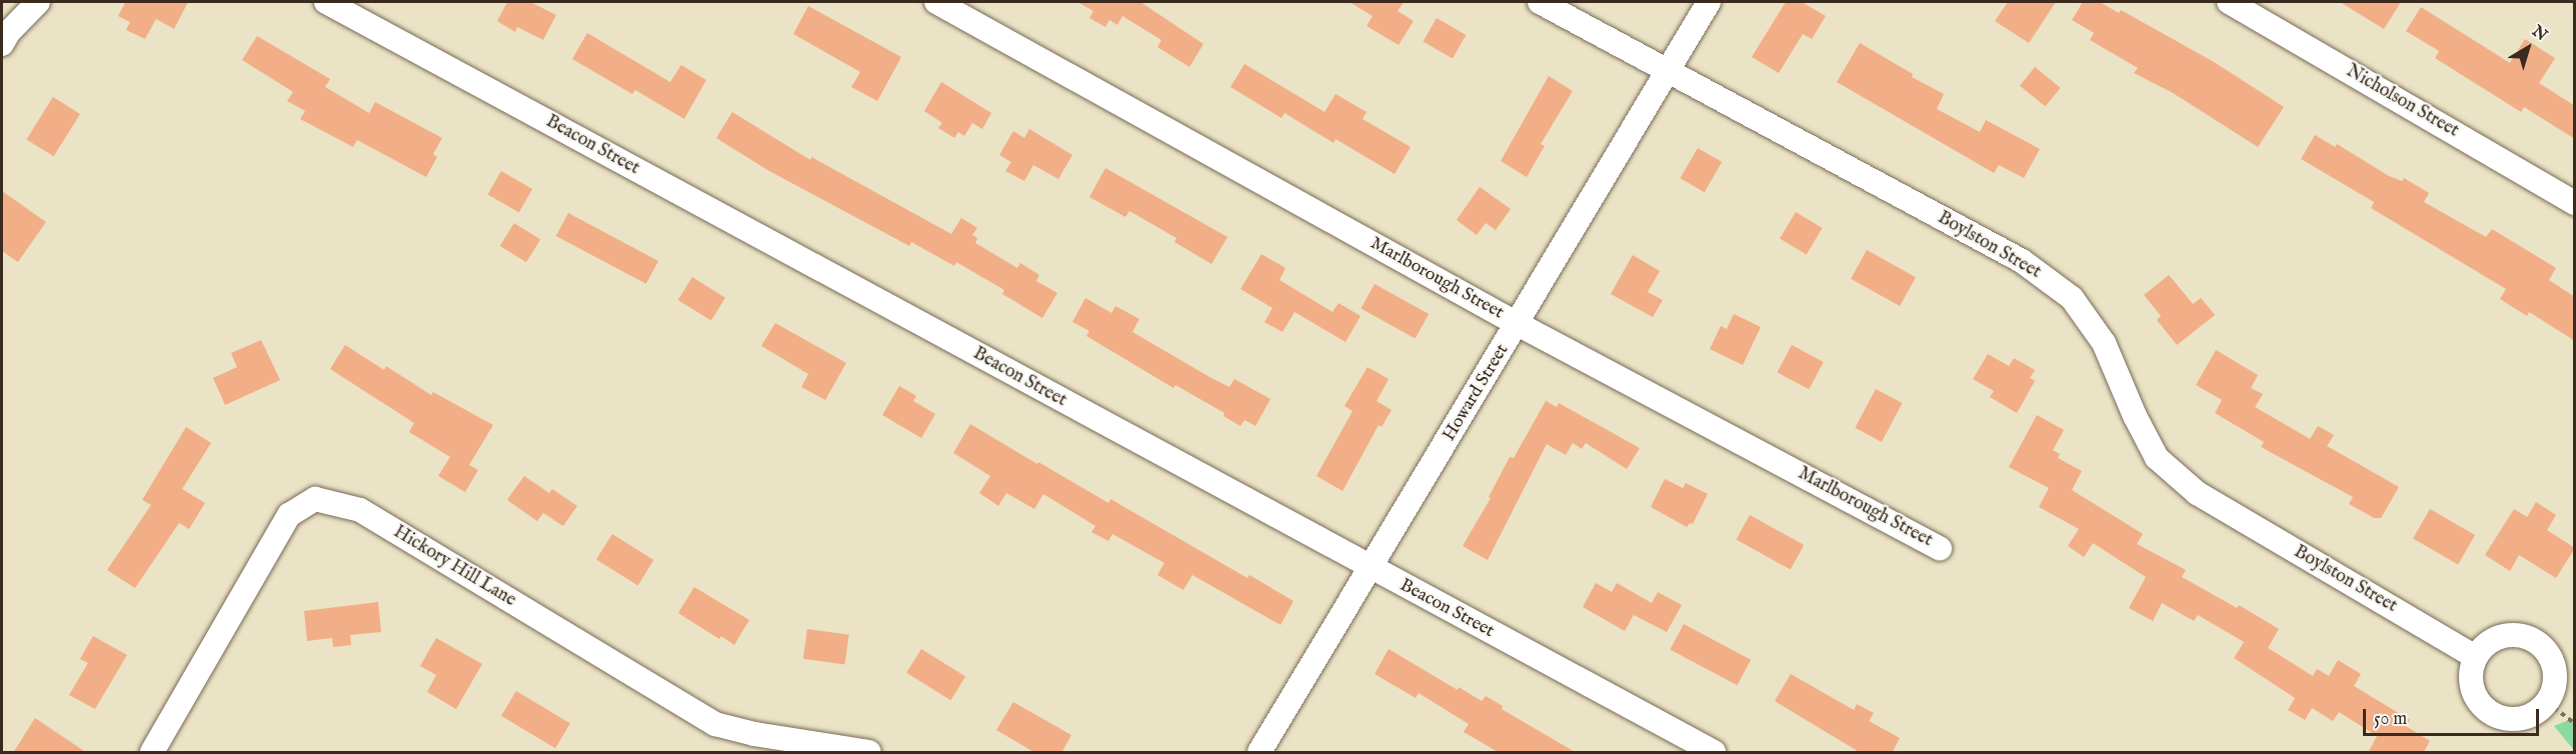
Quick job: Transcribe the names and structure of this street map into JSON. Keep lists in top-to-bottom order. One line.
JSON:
{"streets":{"street":["Nicholson Street","Beacon Street","Boylston Street","Marlborough Street","Howard Street","Hickory Hill Lane"]},"crossings":[["Beacon Street","Howard Street"],["Boylston Street","Howard Street"],["Marlborough Street","Howard Street"]],"scale_bar":"50 m","north":"top right"}
